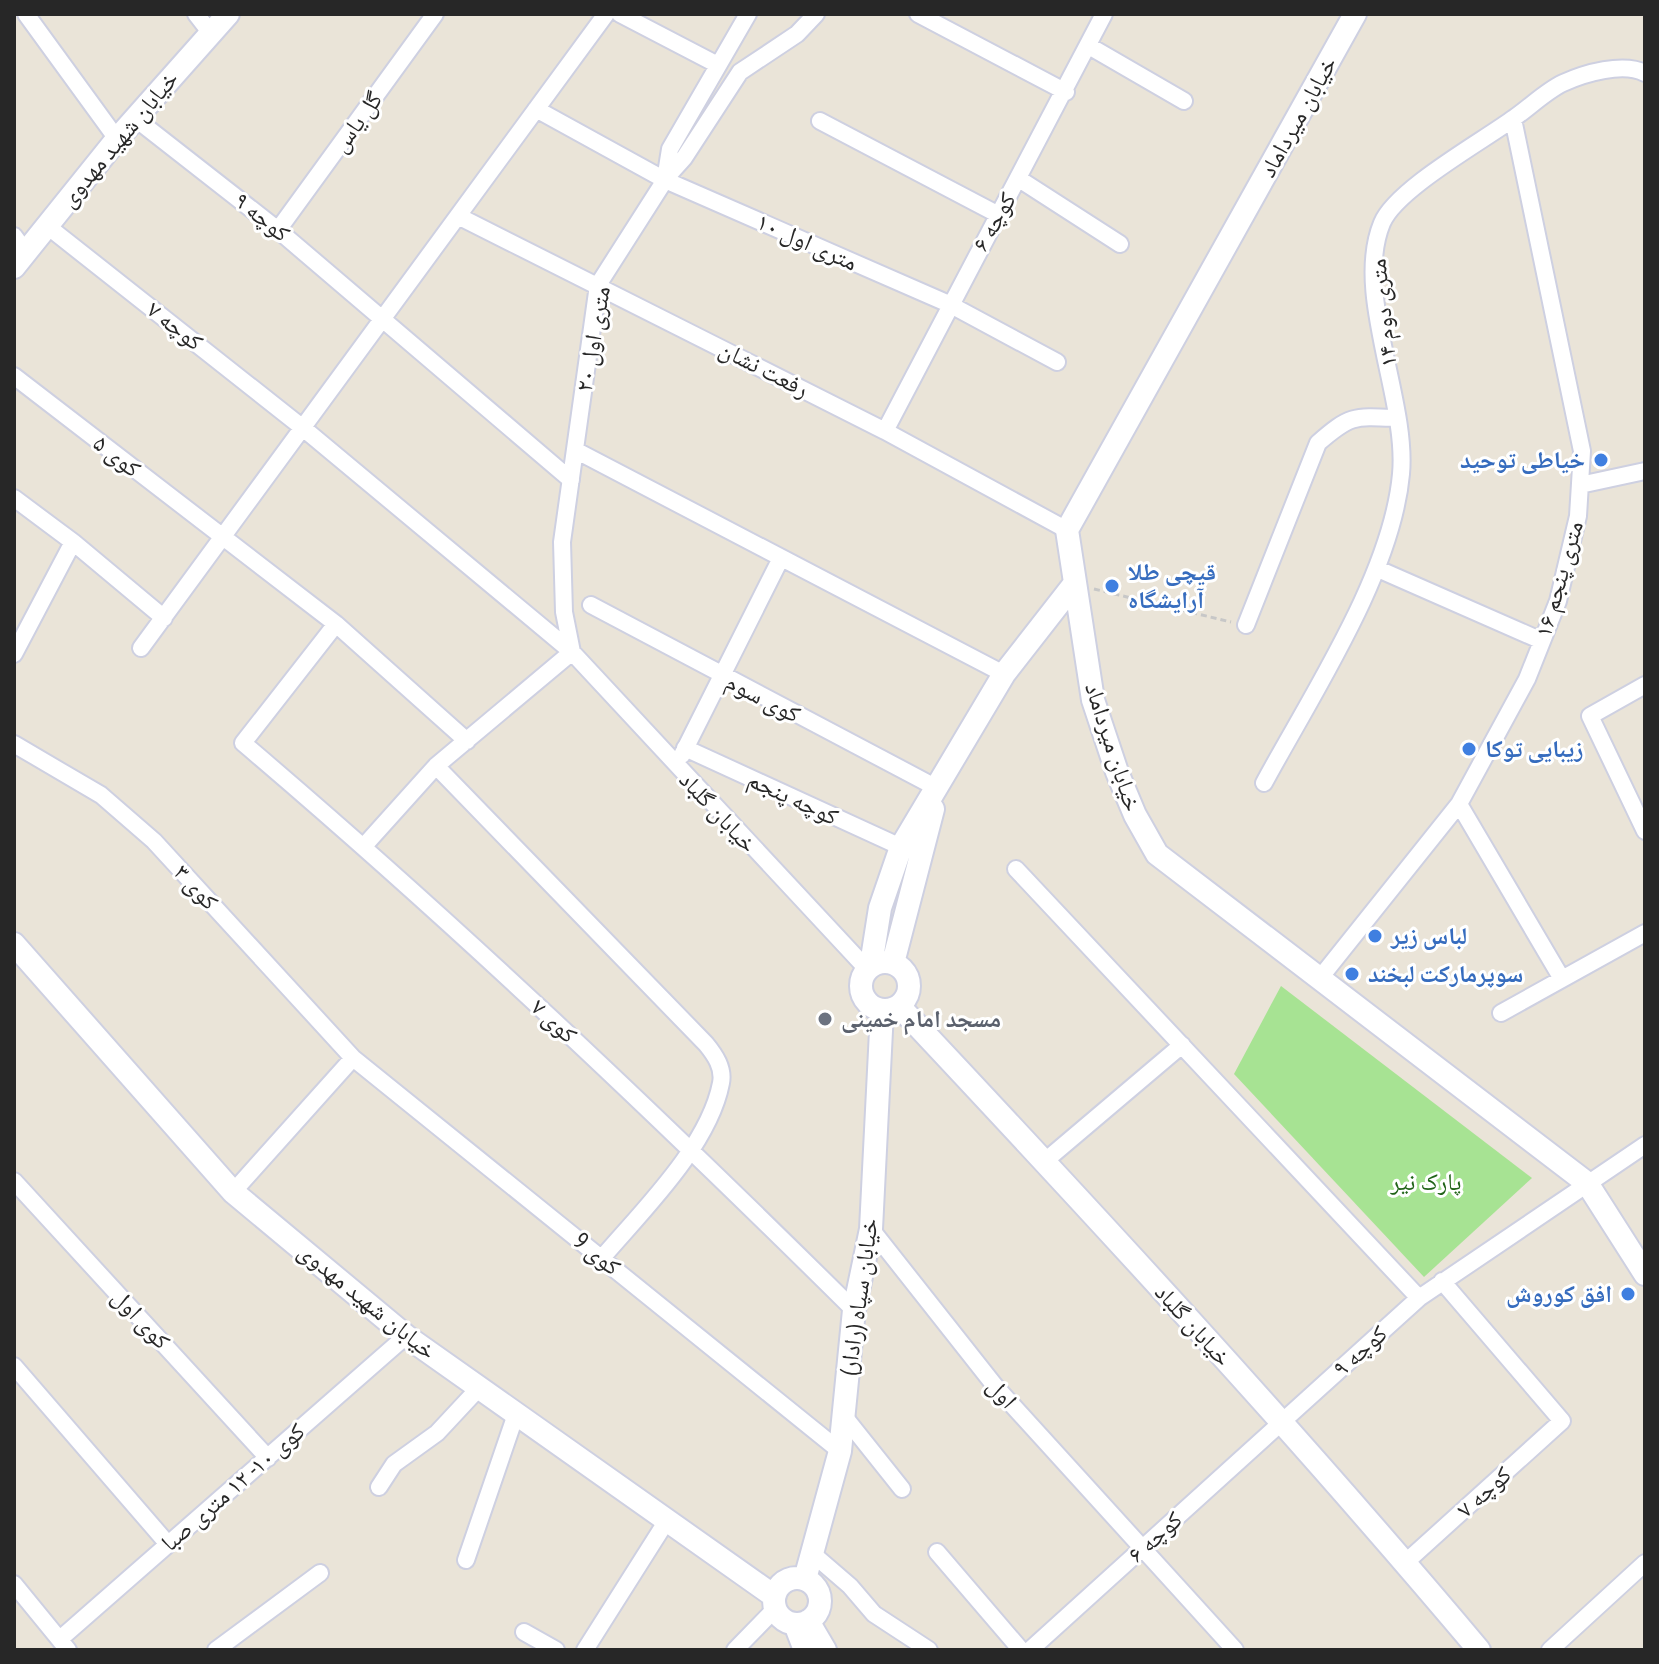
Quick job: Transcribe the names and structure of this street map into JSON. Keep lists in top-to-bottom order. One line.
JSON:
{"streets":{"street":["خیابان میرداماد","گل یاس","خیابان شهید مهدوی","کوچه ۹","کوچه ۶","۱۰ متری اول","۱۴ متری دوم","کوچه ۷","۲۰ متری اول","رفعت نشان","کوی ۵","۱۶ متری پنجم","کوی سوم","کوچه پنجم","خیابان گلباد","کوی ۳","کوی ۷","کوی 9","خیابان سپاه (رادار)","کوی اول","اول","کوی ۱۰- ۱۲ متری صبا"]},"crossings":[["خیابان میرداماد","کوچه ۹"],["خیابان میرداماد","رفعت نشان"],["خیابان میرداماد","۱۶ متری پنجم"],["گل یاس","کوچه ۹"],["خیابان شهید مهدوی","کوچه ۹"],["خیابان شهید مهدوی","کوچه ۷"],["خیابان شهید مهدوی","خیابان سپاه (رادار)"],["خیابان شهید مهدوی","کوی ۱۰- ۱۲ متری صبا"],["کوچه ۹","کوچه ۶"],["کوچه ۹","کوچه ۷"],["کوچه ۹","۲۰ متری اول"],["کوچه ۹","خیابان گلباد"],["کوچه ۶","۱۰ متری اول"],["کوچه ۶","رفعت نشان"],["کوچه ۶","خیابان گلباد"],["کوچه ۶","اول"],["۱۰ متری اول","۲۰ متری اول"],["۱۴ متری دوم","۱۶ متری پنجم"],["کوچه ۷","۲۰ متری اول"],["کوچه ۷","خیابان گلباد"],["۲۰ متری اول","رفعت نشان"],["۲۰ متری اول","خیابان گلباد"],["کوی ۵","کوی ۷"],["خیابان گلباد","خیابان سپاه (رادار)"],["کوی ۳","کوی 9"],["کوی ۷","خیابان سپاه (رادار)"],["کوی 9","خیابان سپاه (رادار)"],["خیابان سپاه (رادار)","اول"],["کوی اول","کوی ۱۰- ۱۲ متری صبا"]],"parks":["پارک نیر"],"places":["خیاطی توحید","قیچی طلا آرایشگاه","زیبایی توکا","لباس زیر","سوپرمارکت لبخند","مسجد امام خمینی","افق کوروش"]}
